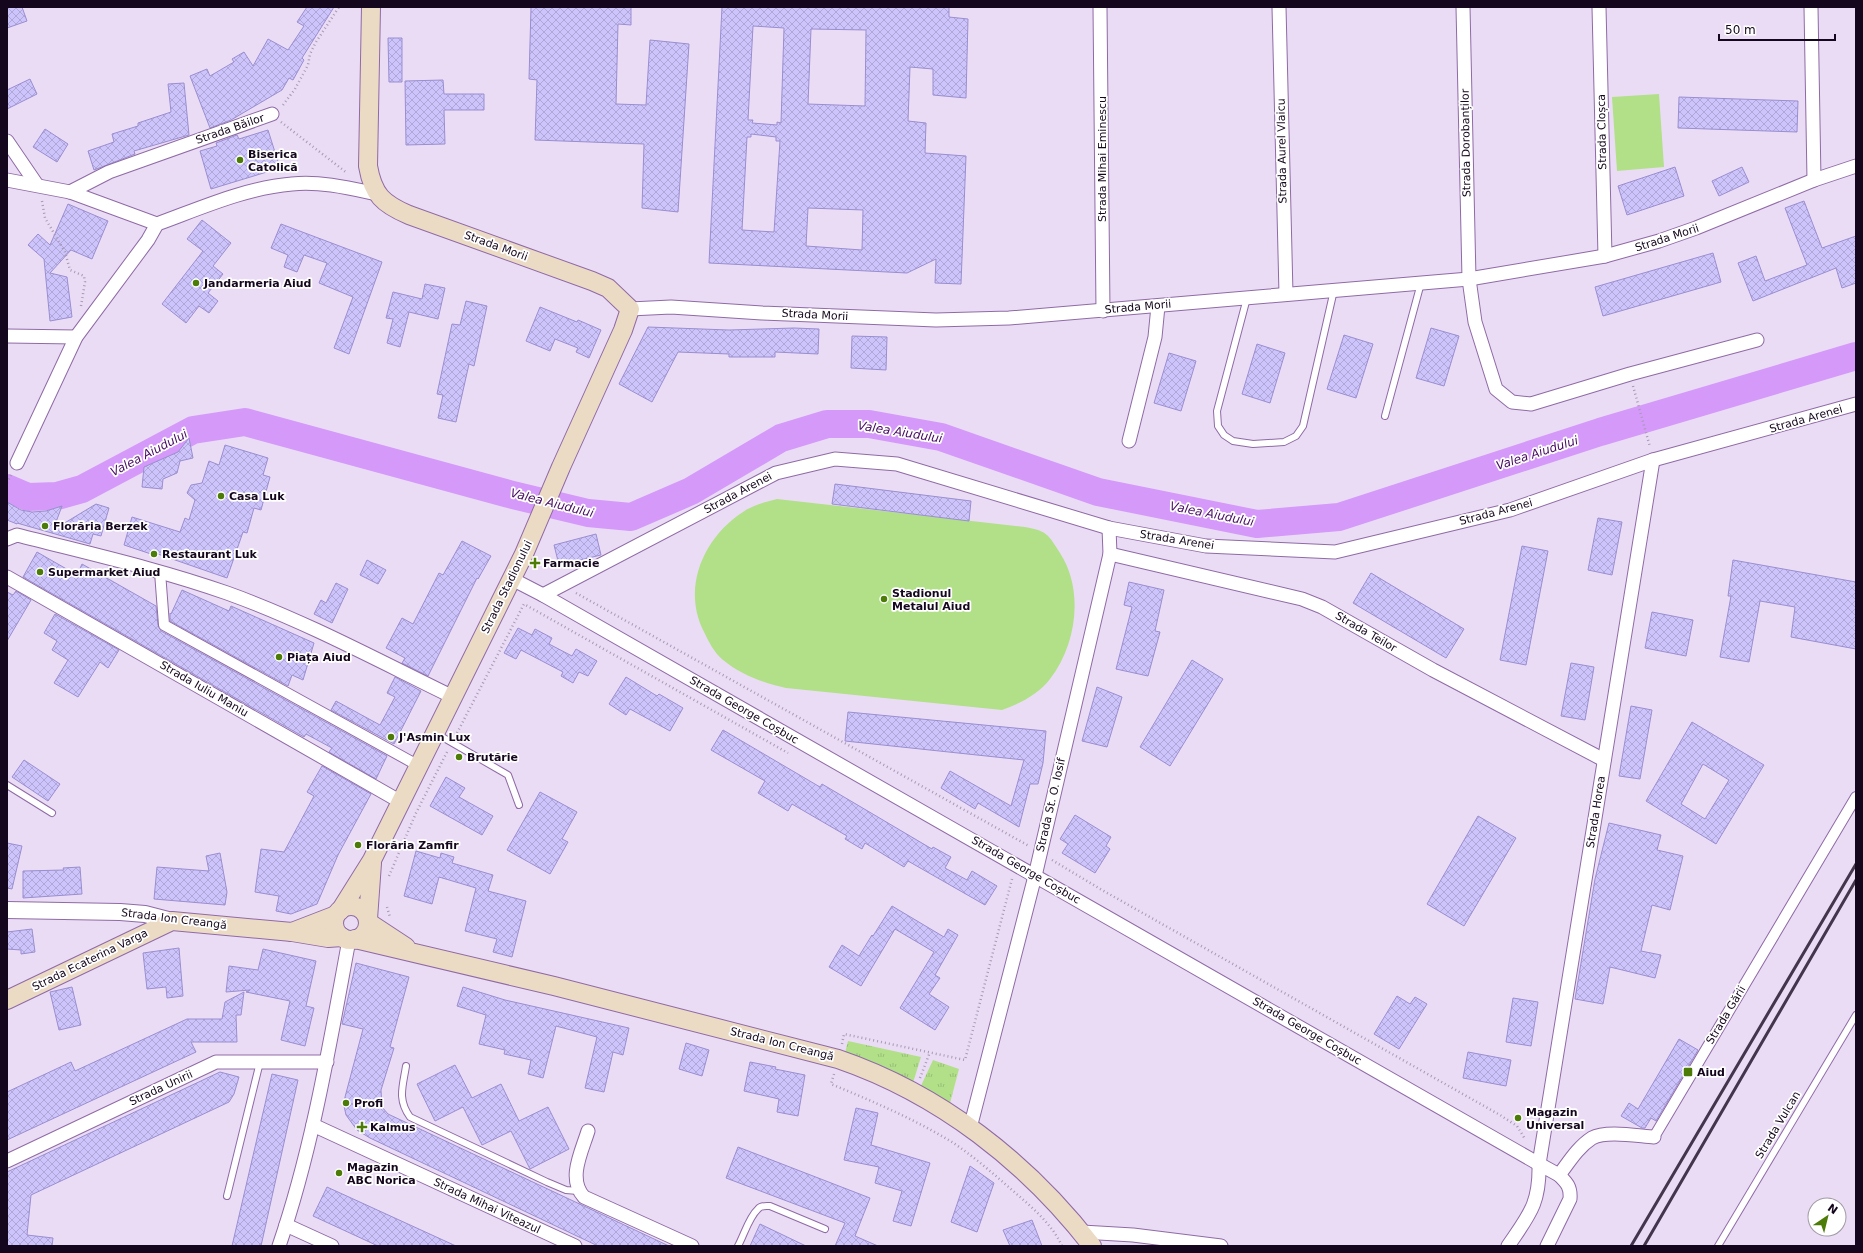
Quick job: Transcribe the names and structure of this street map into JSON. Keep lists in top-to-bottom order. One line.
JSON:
{"streets":{"main road":["Strada Morii","Strada Stadionului","Strada Ion Creangă","Strada Ecaterina Varga"],"street":["Strada Băilor","Strada Cloșca","Strada Dorobanților","Strada Aurel Vlaicu","Strada Mihai Eminescu","Strada Arenei","Strada Teilor","Strada Iuliu Maniu","Strada George Coșbuc","Strada St. O. Iosif","Strada Horea","Strada Gării","Strada Unirii","Strada Mihai Viteazul"],"lane":["Strada Vulcan"]},"crossings":[["Strada Cloșca","Strada Morii"],["Strada Dorobanților","Strada Morii"],["Strada Aurel Vlaicu","Strada Morii"],["Strada Mihai Eminescu","Strada Morii"],["Strada Morii","Strada Stadionului"],["Strada Arenei","Strada George Coșbuc"],["Strada Arenei","Strada St. O. Iosif"],["Strada Arenei","Strada Horea"],["Strada Stadionului","Strada Iuliu Maniu"],["Strada Stadionului","Strada George Coșbuc"],["Strada Stadionului","Strada Ion Creangă"],["Strada Teilor","Strada St. O. Iosif"],["Strada Teilor","Strada Horea"],["Strada George Coșbuc","Strada St. O. Iosif"],["Strada George Coșbuc","Strada Horea"],["Strada St. O. Iosif","Strada Ion Creangă"],["Strada Ion Creangă","Strada Ecaterina Varga"]],"water":["Valea Aiudului"],"places":{"other":["Biserica Catolică","Jandarmeria Aiud","Casa Luk","Florăria Berzek","Restaurant Luk","Supermarket Aiud","Stadionul Metalul Aiud","Piața Aiud","J'Asmin Lux","Brutărie","Florăria Zamfir","Profi","Magazin Universal","Magazin ABC Norica"],"health":["Farmacie","Kalmus"],"transit":["Aiud"]},"scale_bar":"50 m","north":"top right"}
